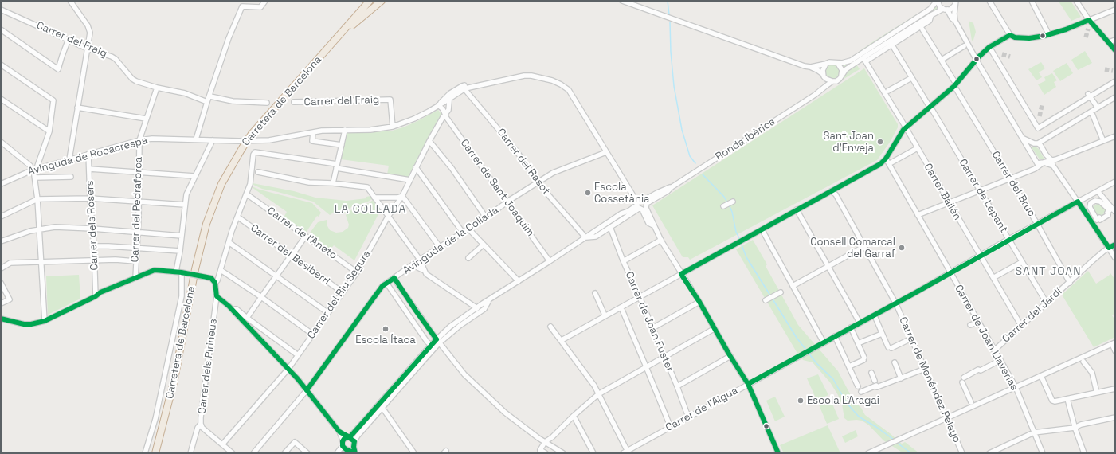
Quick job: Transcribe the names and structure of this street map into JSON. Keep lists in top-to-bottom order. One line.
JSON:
{"streets":{"highway":["Carretera de Barcelona"],"street":["Carrer del Fraig","Ronda Ibèrica","Avinguda de Rocacrespa","Carrer del Rasot","Carrer del Bruc","Carrer de Sant Joaquim","Carrer Bailén","Carrer de Lepant","Carrer del Pedraforca","Carrer dels Rosers","Carrer de l'Aneto","Avinguda de la Collada","Carrer del Besiberri","Carrer del Riu Segura","Carrer del Jardí","Carrer de Joan Fuster","Carrer de Joan Llaverias","Carrer dels Pirineus","Carrer de Menéndez Pelayo","Carrer de l'Aigua"]},"crossings":[["Carrer del Fraig","Avinguda de Rocacrespa"],["Carrer del Fraig","Carrer del Pedraforca"],["Avinguda de Rocacrespa","Carrer del Rasot"],["Avinguda de Rocacrespa","Carrer de Sant Joaquim"],["Avinguda de Rocacrespa","Carrer del Pedraforca"],["Avinguda de Rocacrespa","Carrer dels Rosers"],["Avinguda de Rocacrespa","Avinguda de la Collada"],["Avinguda de Rocacrespa","Carrer del Riu Segura"],["Carrer del Rasot","Avinguda de la Collada"],["Carrer del Bruc","Carrer del Jardí"],["Carrer del Bruc","Carrer de l'Aigua"],["Carrer de Sant Joaquim","Avinguda de la Collada"],["Carrer de Sant Joaquim","Carrer del Riu Segura"],["Carrer Bailén","Carrer del Jardí"],["Carrer Bailén","Carrer de l'Aigua"],["Carrer de Lepant","Carrer del Jardí"],["Carrer de Lepant","Carrer de l'Aigua"],["Carrer de l'Aneto","Carrer del Riu Segura"],["Carrer del Besiberri","Carrer del Riu Segura"],["Carrer del Jardí","Carrer de Joan Llaverias"],["Carrer de Joan Fuster","Carrer de l'Aigua"],["Carrer de Joan Llaverias","Carrer de l'Aigua"],["Carrer de Menéndez Pelayo","Carrer de l'Aigua"]],"districts":["LA COLLADA","SANT JOAN"],"places":["Sant Joan d'Enveja","Escola Cossetània","Consell Comarcal del Garraf","Escola Ítaca","Escola L'Aragai"]}
